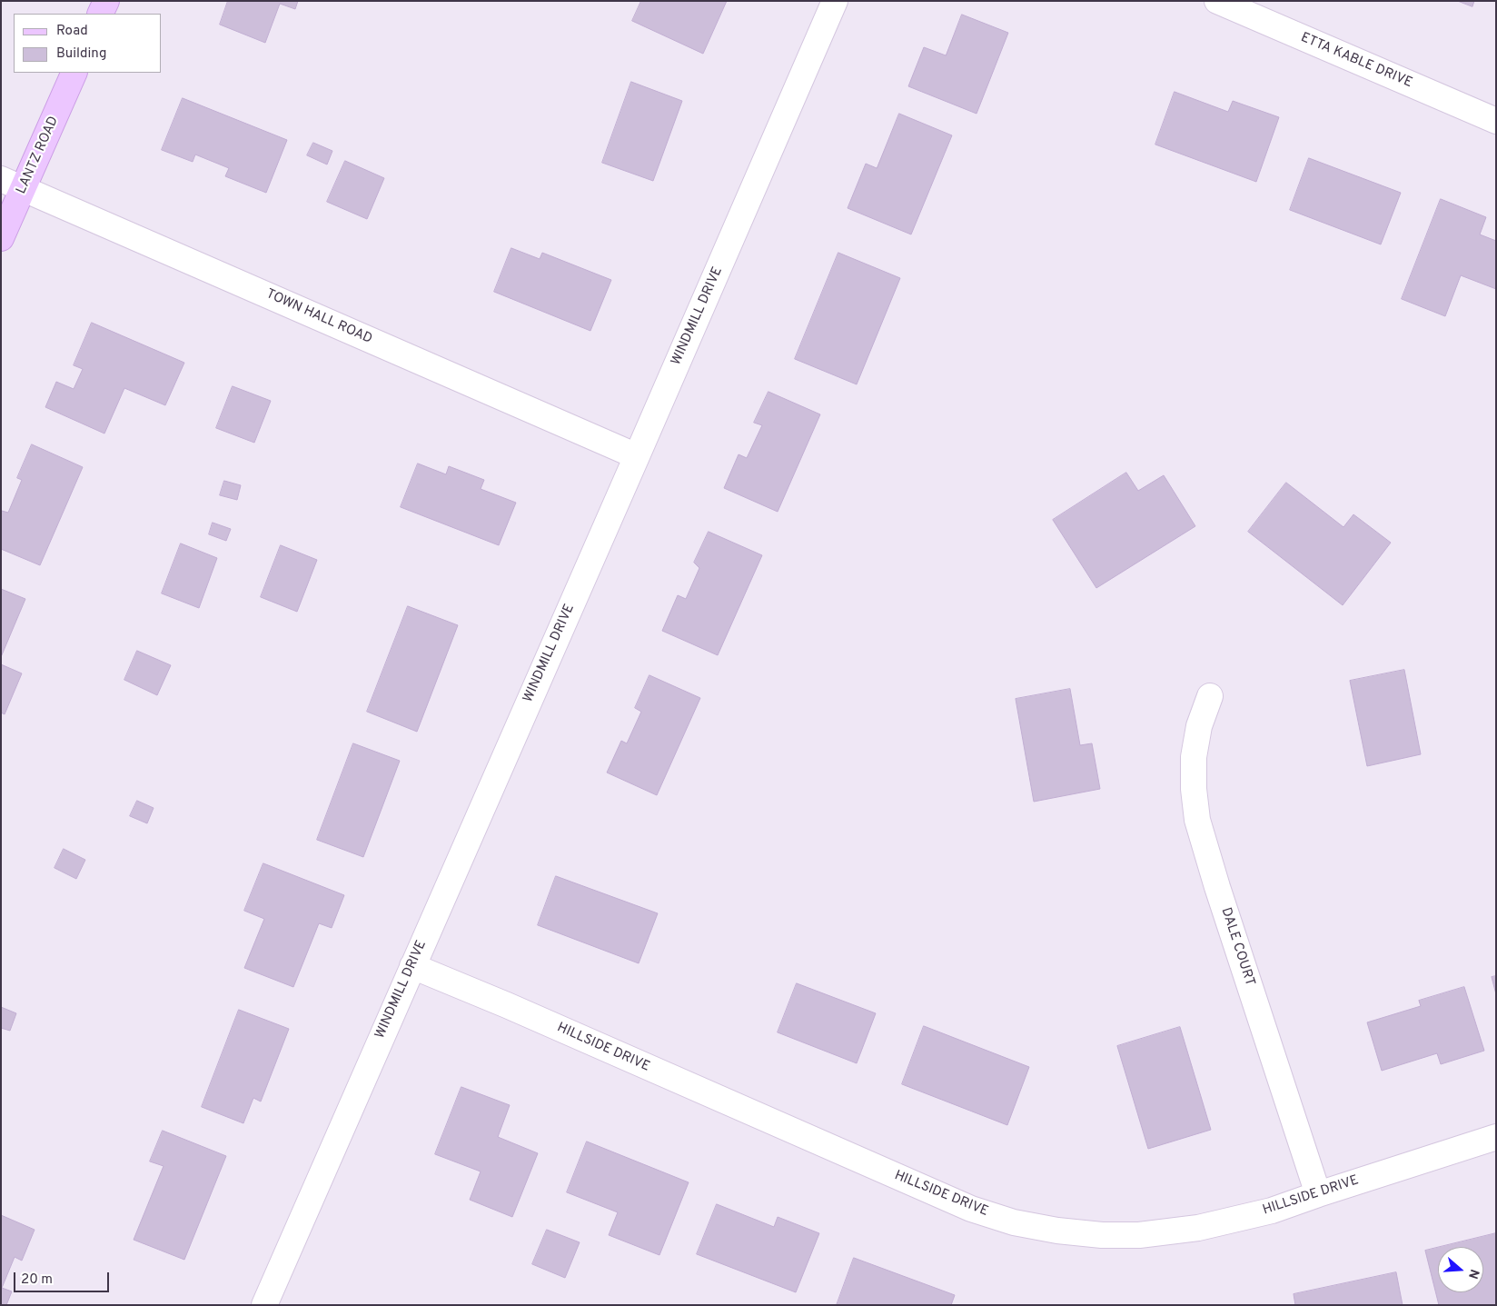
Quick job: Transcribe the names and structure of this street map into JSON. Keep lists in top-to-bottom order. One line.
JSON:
{"streets":{"street":["ETTA KABLE DRIVE","LANTZ ROAD","WINDMILL DRIVE","TOWN HALL ROAD","DALE COURT","HILLSIDE DRIVE"]},"crossings":[["LANTZ ROAD","TOWN HALL ROAD"],["WINDMILL DRIVE","TOWN HALL ROAD"],["WINDMILL DRIVE","HILLSIDE DRIVE"],["DALE COURT","HILLSIDE DRIVE"]],"legend":["Road","Building"],"scale_bar":"20 m","north":"right"}
